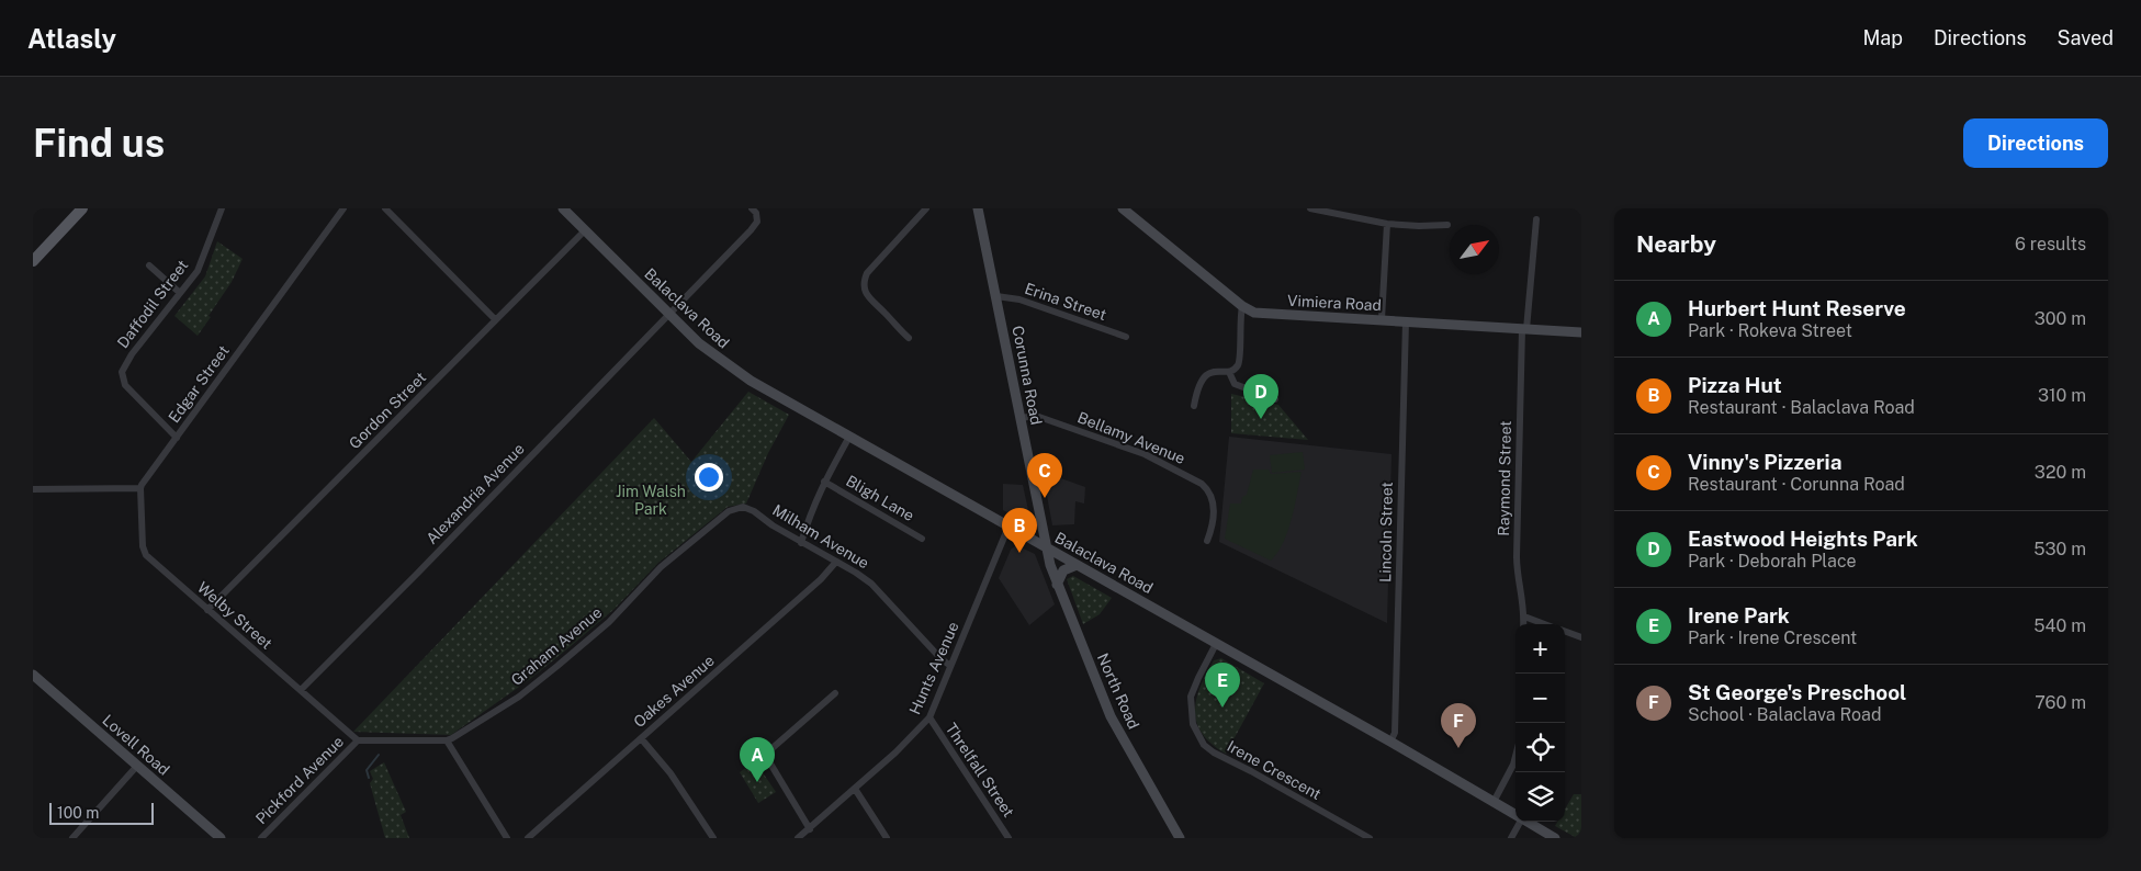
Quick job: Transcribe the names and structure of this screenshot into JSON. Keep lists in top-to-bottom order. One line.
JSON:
{"streets":{"street":["Erina Street","Vimiera Road","Daffodil Street","Balaclava Road","Corunna Road","Edgar Street","Gordon Street","Bellamy Avenue","Raymond Street","Alexandria Avenue","Bligh Lane","Lincoln Street","Milham Avenue","Welby Street","Graham Avenue","Hunts Avenue","Oakes Avenue","North Road","Lovell Road","Threlfall Street","Irene Crescent","Pickford Avenue"]},"crossings":[["Erina Street","Corunna Road"],["Vimiera Road","Raymond Street"],["Vimiera Road","Lincoln Street"],["Daffodil Street","Edgar Street"],["Balaclava Road","Corunna Road"],["Balaclava Road","Gordon Street"],["Balaclava Road","Alexandria Avenue"],["Balaclava Road","Lincoln Street"],["Balaclava Road","Hunts Avenue"],["Balaclava Road","North Road"],["Balaclava Road","Irene Crescent"],["Corunna Road","Bellamy Avenue"],["Corunna Road","North Road"],["Edgar Street","Welby Street"],["Gordon Street","Welby Street"],["Alexandria Avenue","Welby Street"],["Milham Avenue","Graham Avenue"],["Milham Avenue","Hunts Avenue"],["Milham Avenue","Oakes Avenue"],["Welby Street","Pickford Avenue"],["Hunts Avenue","Threlfall Street"]],"parks":["Jim Walsh Park"],"scale_bar":"100 m","north":"top right","page":{"header":"Atlasly","nav":["Map","Directions","Saved"],"buttons":"Directions","title":"Find us","heading":["Nearby","6 results"],"list":[{"mark":"A","name":"Hurbert Hunt Reserve","note":"Park · Rokeva Street","value":"300 m"},{"mark":"B","name":"Pizza Hut","note":"Restaurant · Balaclava Road","value":"310 m"},{"mark":"C","name":"Vinny's Pizzeria","note":"Restaurant · Corunna Road","value":"320 m"},{"mark":"D","name":"Eastwood Heights Park","note":"Park · Deborah Place","value":"530 m"},{"mark":"E","name":"Irene Park","note":"Park · Irene Crescent","value":"540 m"},{"mark":"F","name":"St George's Preschool","note":"School · Balaclava Road","value":"760 m"}],"pins":["D","C","B","E","F","A"],"map_buttons":["+","−"],"scale":"100 m"}}
